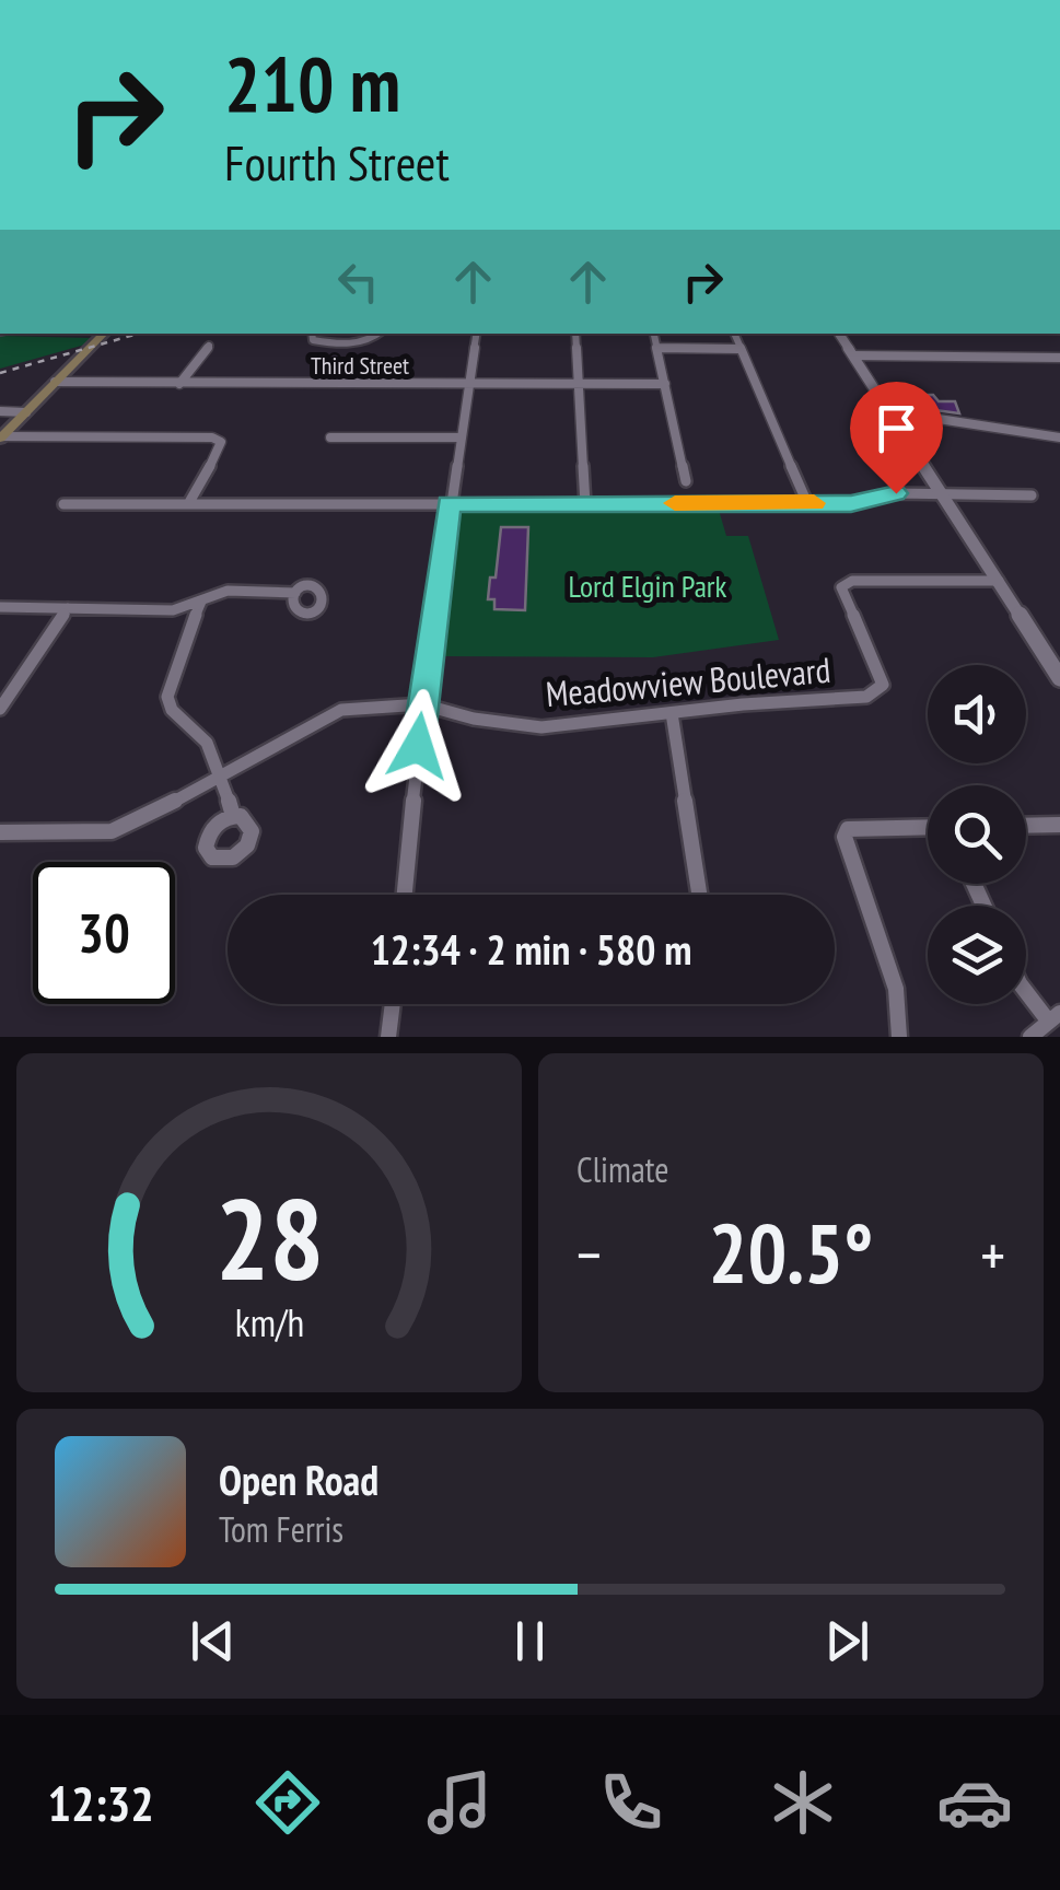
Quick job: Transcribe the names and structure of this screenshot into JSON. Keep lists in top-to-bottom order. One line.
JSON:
{"streets":{"street":["Third Street","Meadowview Boulevard"]},"parks":["Lord Elgin Park"],"page":{"turn":["210 m","Fourth Street"],"limit":"30","trip":"12:34 · 2 min · 580 m","tile":"Climate","heat":["−","20.5°","+"],"song":["Open Road","Tom Ferris"],"tabs":"12:32","gauge":["28","km/h"]}}
